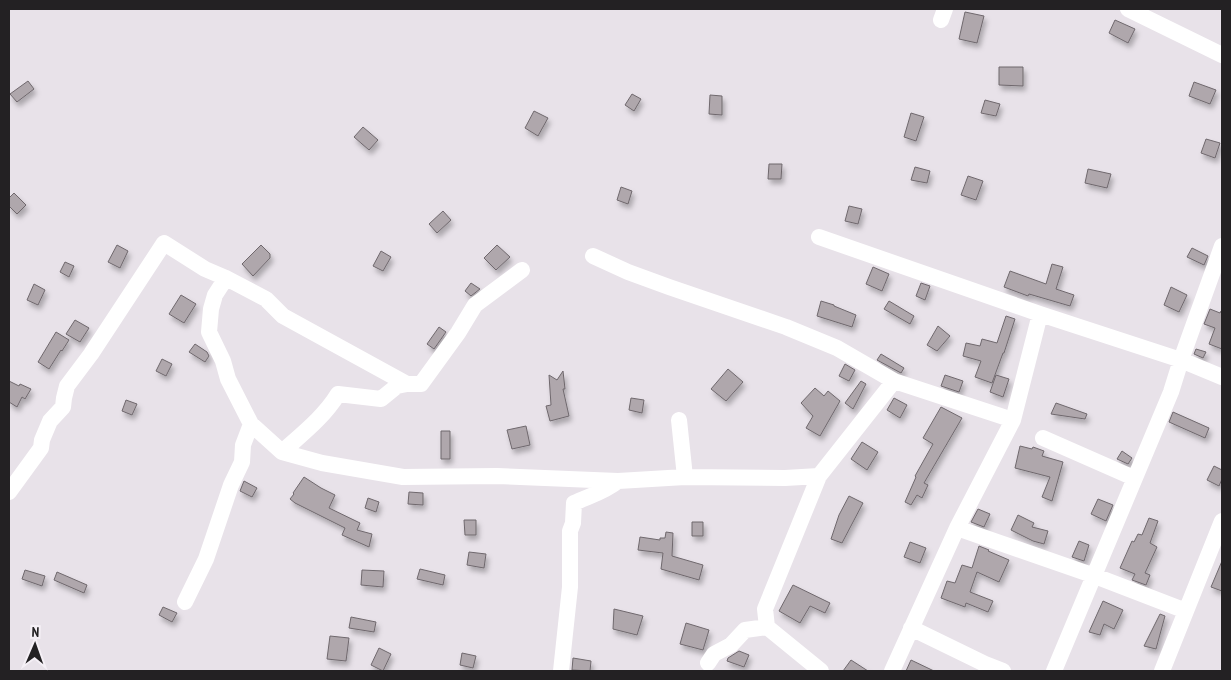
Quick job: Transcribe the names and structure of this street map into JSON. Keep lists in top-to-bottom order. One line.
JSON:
{"north":"top"}
